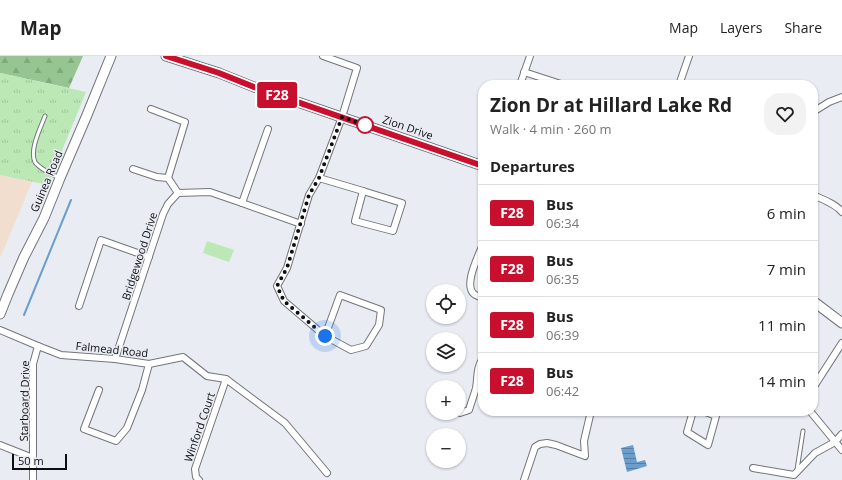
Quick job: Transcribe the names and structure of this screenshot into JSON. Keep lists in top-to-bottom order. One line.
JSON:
{"streets":{"street":["Zion Drive","Guinea Road","Bridgewood Drive","Falmead Road","Starboard Drive","Winford Court"]},"crossings":[["Bridgewood Drive","Falmead Road"],["Falmead Road","Starboard Drive"],["Falmead Road","Winford Court"]],"lines":["bus line F28"],"scale_bar":"50 m","page":{"header":"Map","nav":["Map","Layers","Share"],"on_map":"F28","heading":[["Zion Dr at Hillard Lake Rd","Walk · 4 min · 260 m"],"Departures"],"list":[{"mark":"F28","name":"Bus","note":"06:34","value":"6 min"},{"mark":"F28","name":"Bus","note":"06:35","value":"7 min"},{"mark":"F28","name":"Bus","note":"06:39","value":"11 min"},{"mark":"F28","name":"Bus","note":"06:42","value":"14 min"}],"map_buttons":["+","−"],"scale":"50 m"}}
